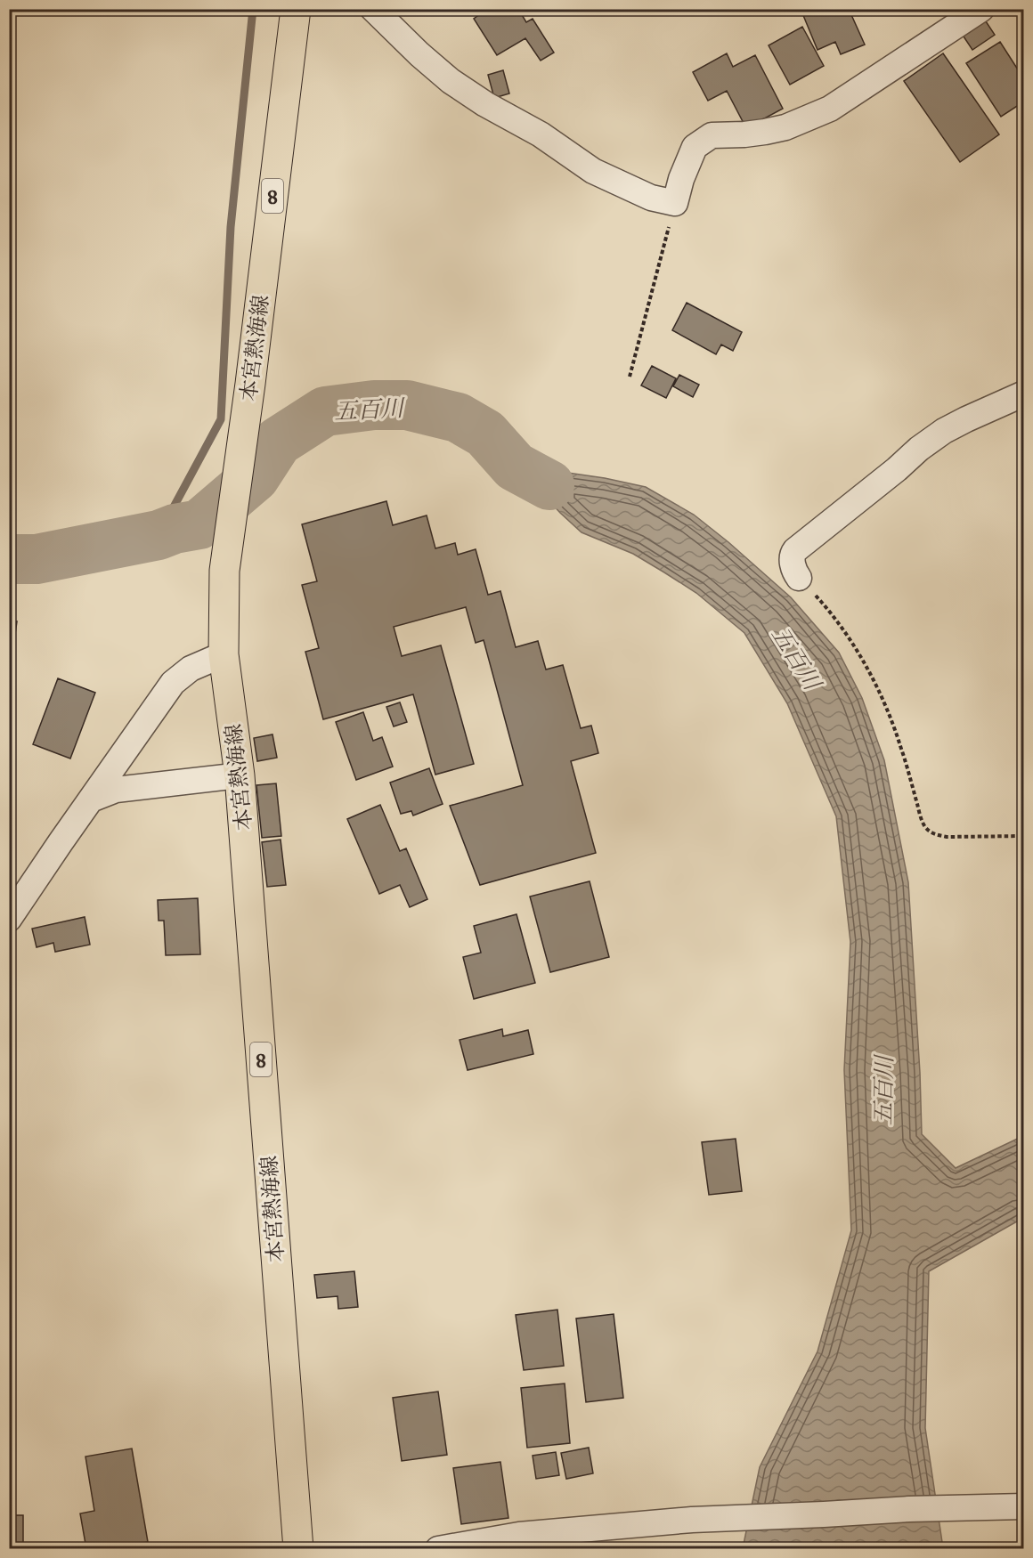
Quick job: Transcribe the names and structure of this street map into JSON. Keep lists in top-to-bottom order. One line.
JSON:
{"streets":{"main road":["8","本宮熱海線"]},"water":["五百川"]}
